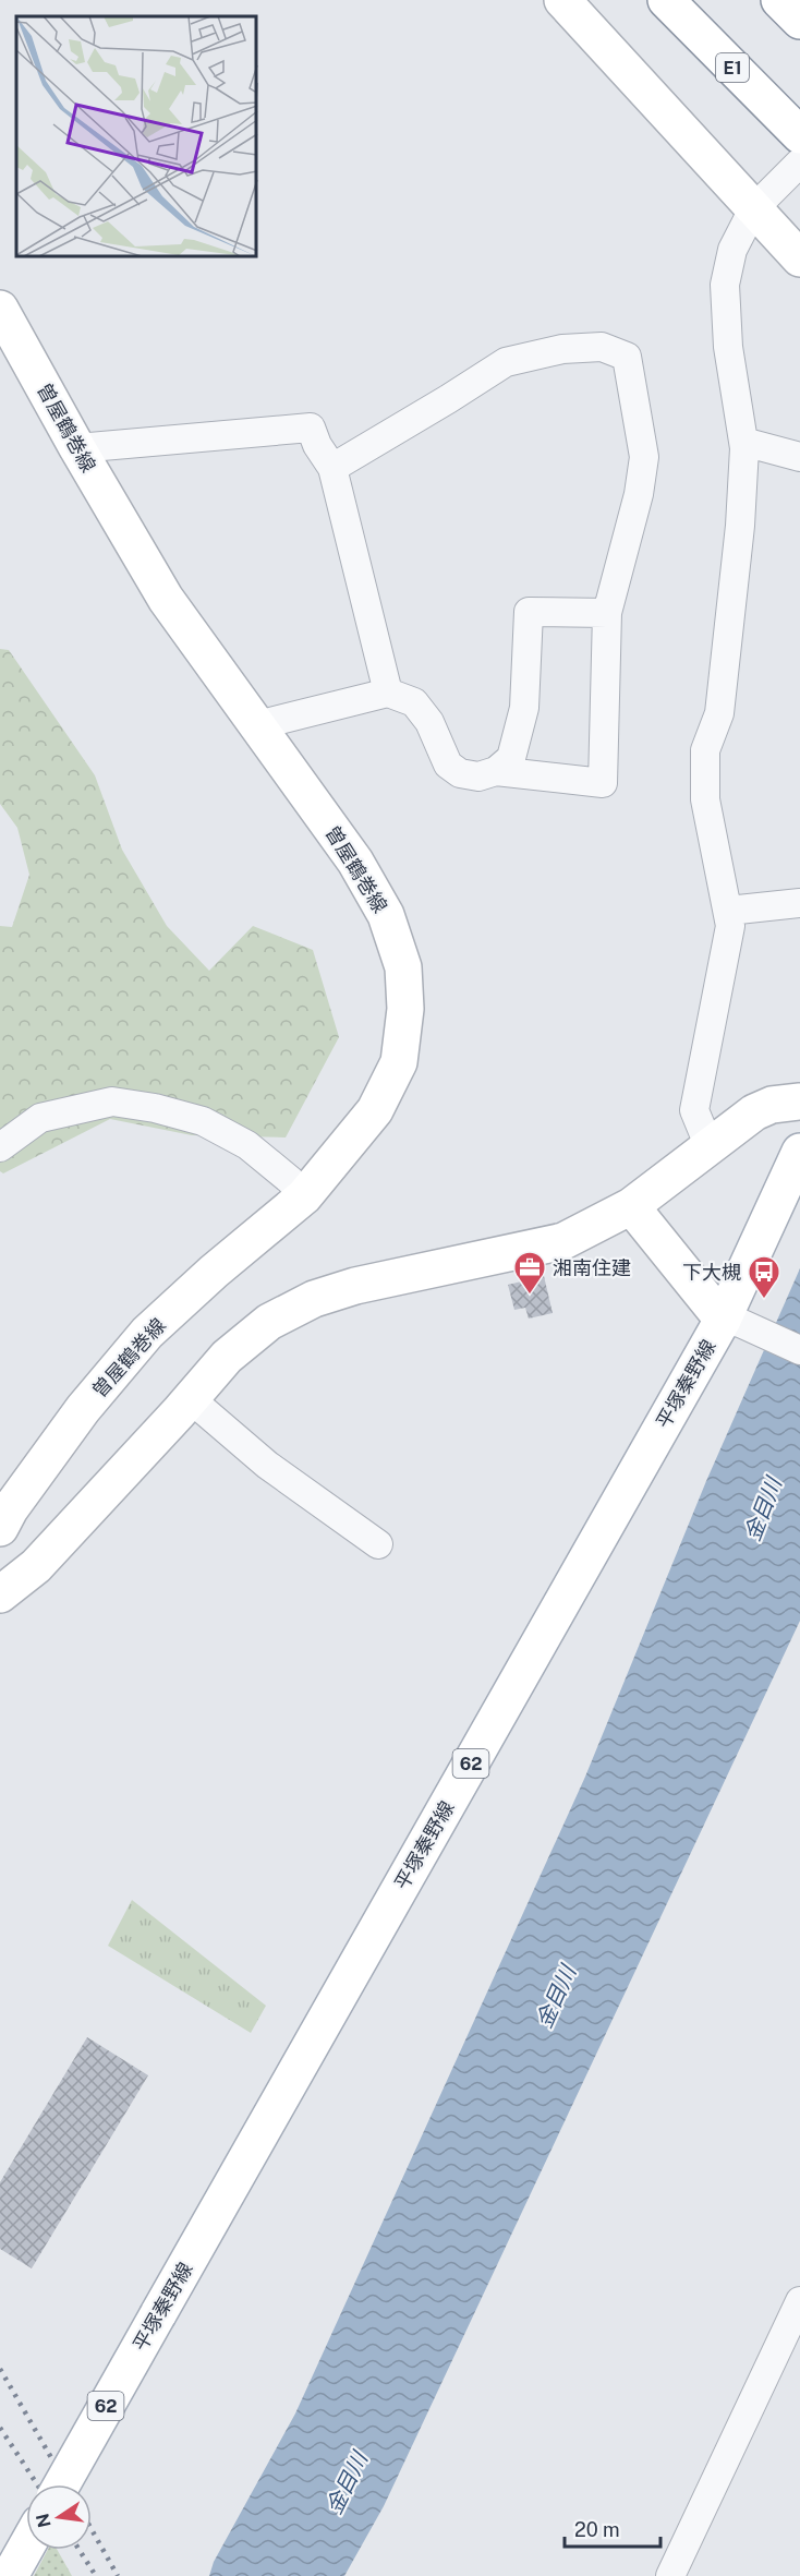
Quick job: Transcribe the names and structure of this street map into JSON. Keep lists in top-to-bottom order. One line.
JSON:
{"streets":{"main road":["E1","曽屋鶴巻線","平塚秦野線","62"]},"water":["金目川"],"places":{"office":["湘南住建"],"bus stop":["下大槻"]},"scale_bar":"20 m","north":"left"}
